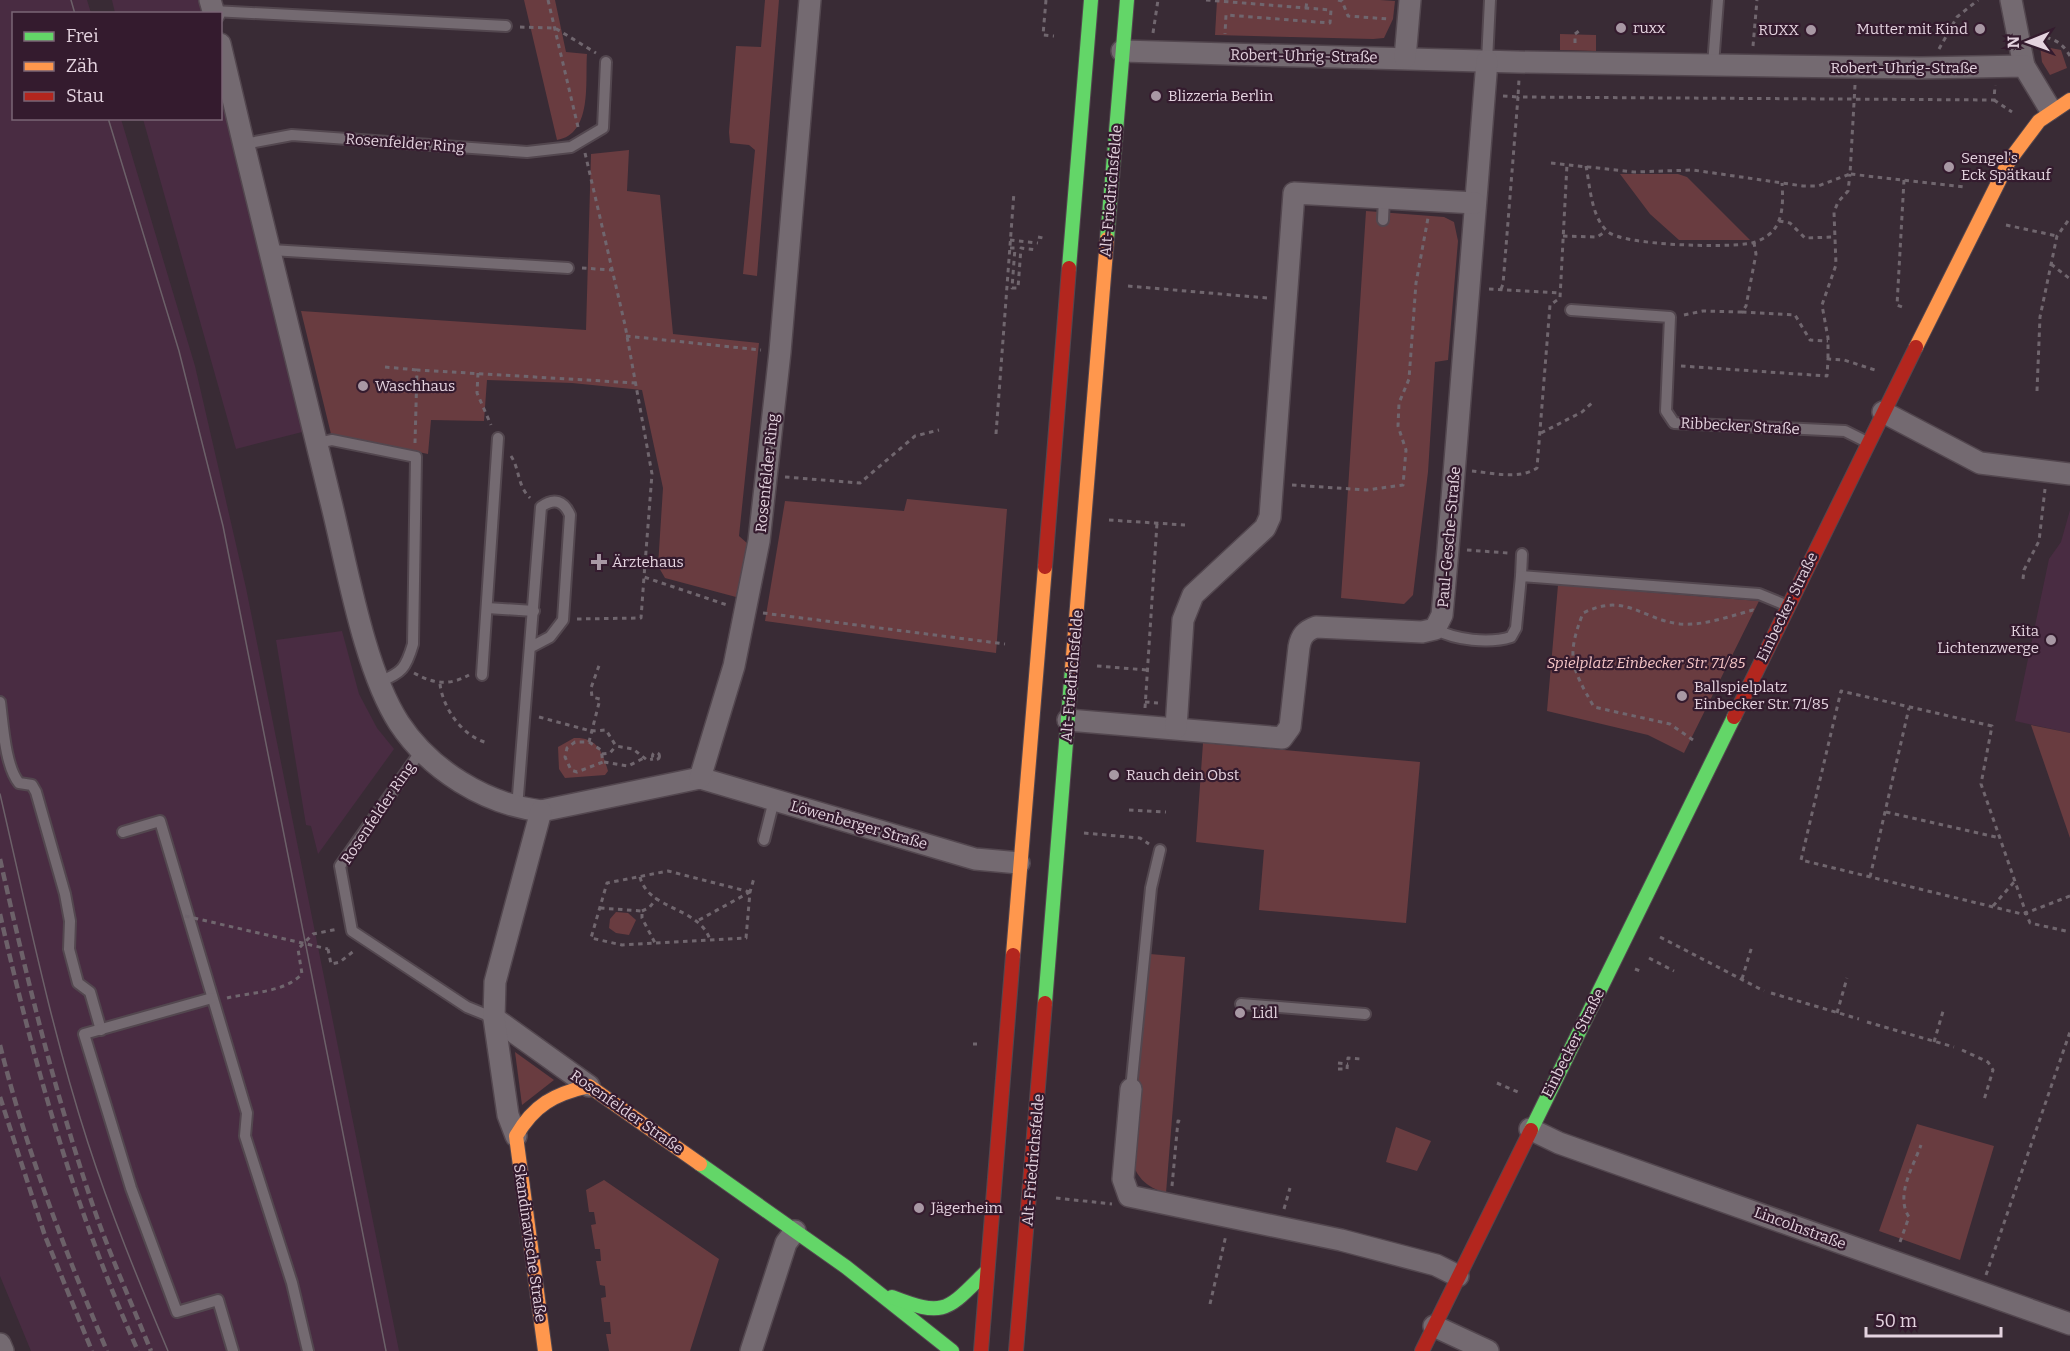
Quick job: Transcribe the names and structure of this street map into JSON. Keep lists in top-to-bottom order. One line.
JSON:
{"streets":{"main road":["Alt-Friedrichsfelde","Einbecker Straße","Rosenfelder Straße","Skandinavische Straße"],"street":["Robert-Uhrig-Straße","Rosenfelder Ring","Paul-Gesche-Straße","Löwenberger Straße","Lincolnstraße"],"lane":["Ribbecker Straße"]},"crossings":[["Robert-Uhrig-Straße","Alt-Friedrichsfelde"],["Robert-Uhrig-Straße","Paul-Gesche-Straße"],["Rosenfelder Ring","Löwenberger Straße"],["Alt-Friedrichsfelde","Paul-Gesche-Straße"],["Ribbecker Straße","Einbecker Straße"],["Einbecker Straße","Lincolnstraße"],["Rosenfelder Straße","Skandinavische Straße"]],"parks":["Spielplatz Einbecker Str. 71/85"],"places":{"other":["ruxx","Mutter mit Kind","RUXX","Blizzeria Berlin","Sengel's Eck Spätkauf","Waschhaus","Kita Lichtenzwerge","Ballspielplatz Einbecker Str. 71/85","Rauch dein Obst","Lidl","Jägerheim"],"health":["Ärztehaus"]},"legend":["Frei","Zäh","Stau"],"scale_bar":"50 m","north":"left"}
